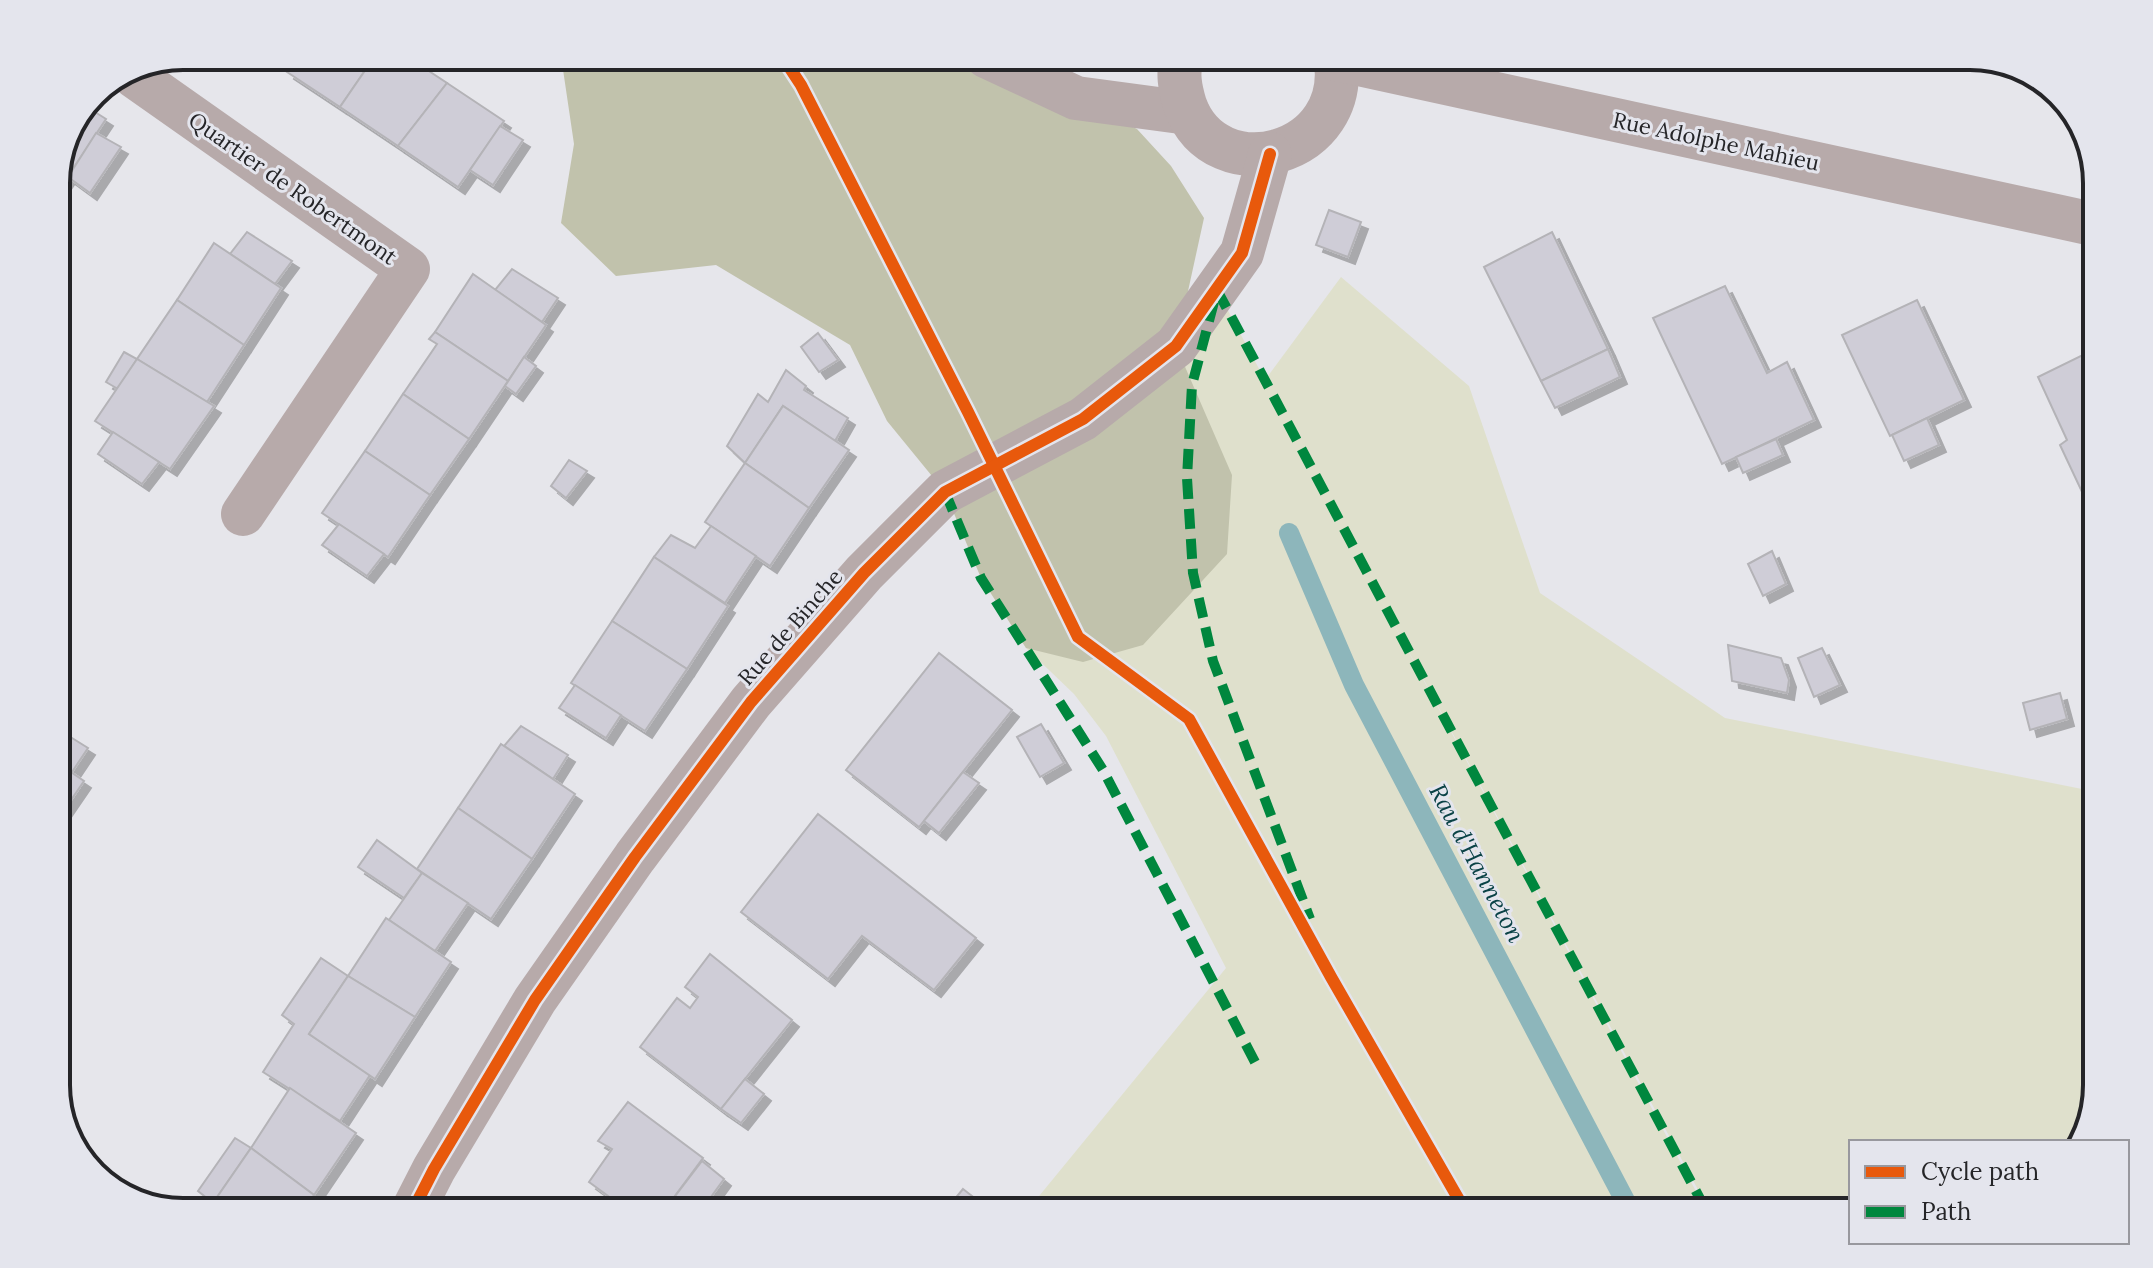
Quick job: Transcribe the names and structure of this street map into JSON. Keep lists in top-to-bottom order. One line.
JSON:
{"streets":{"street":["Rue Adolphe Mahieu","Quartier de Robertmont","Rue de Binche"]},"water":["Rau d'Hanneton"],"legend":["Cycle path","Path"]}
